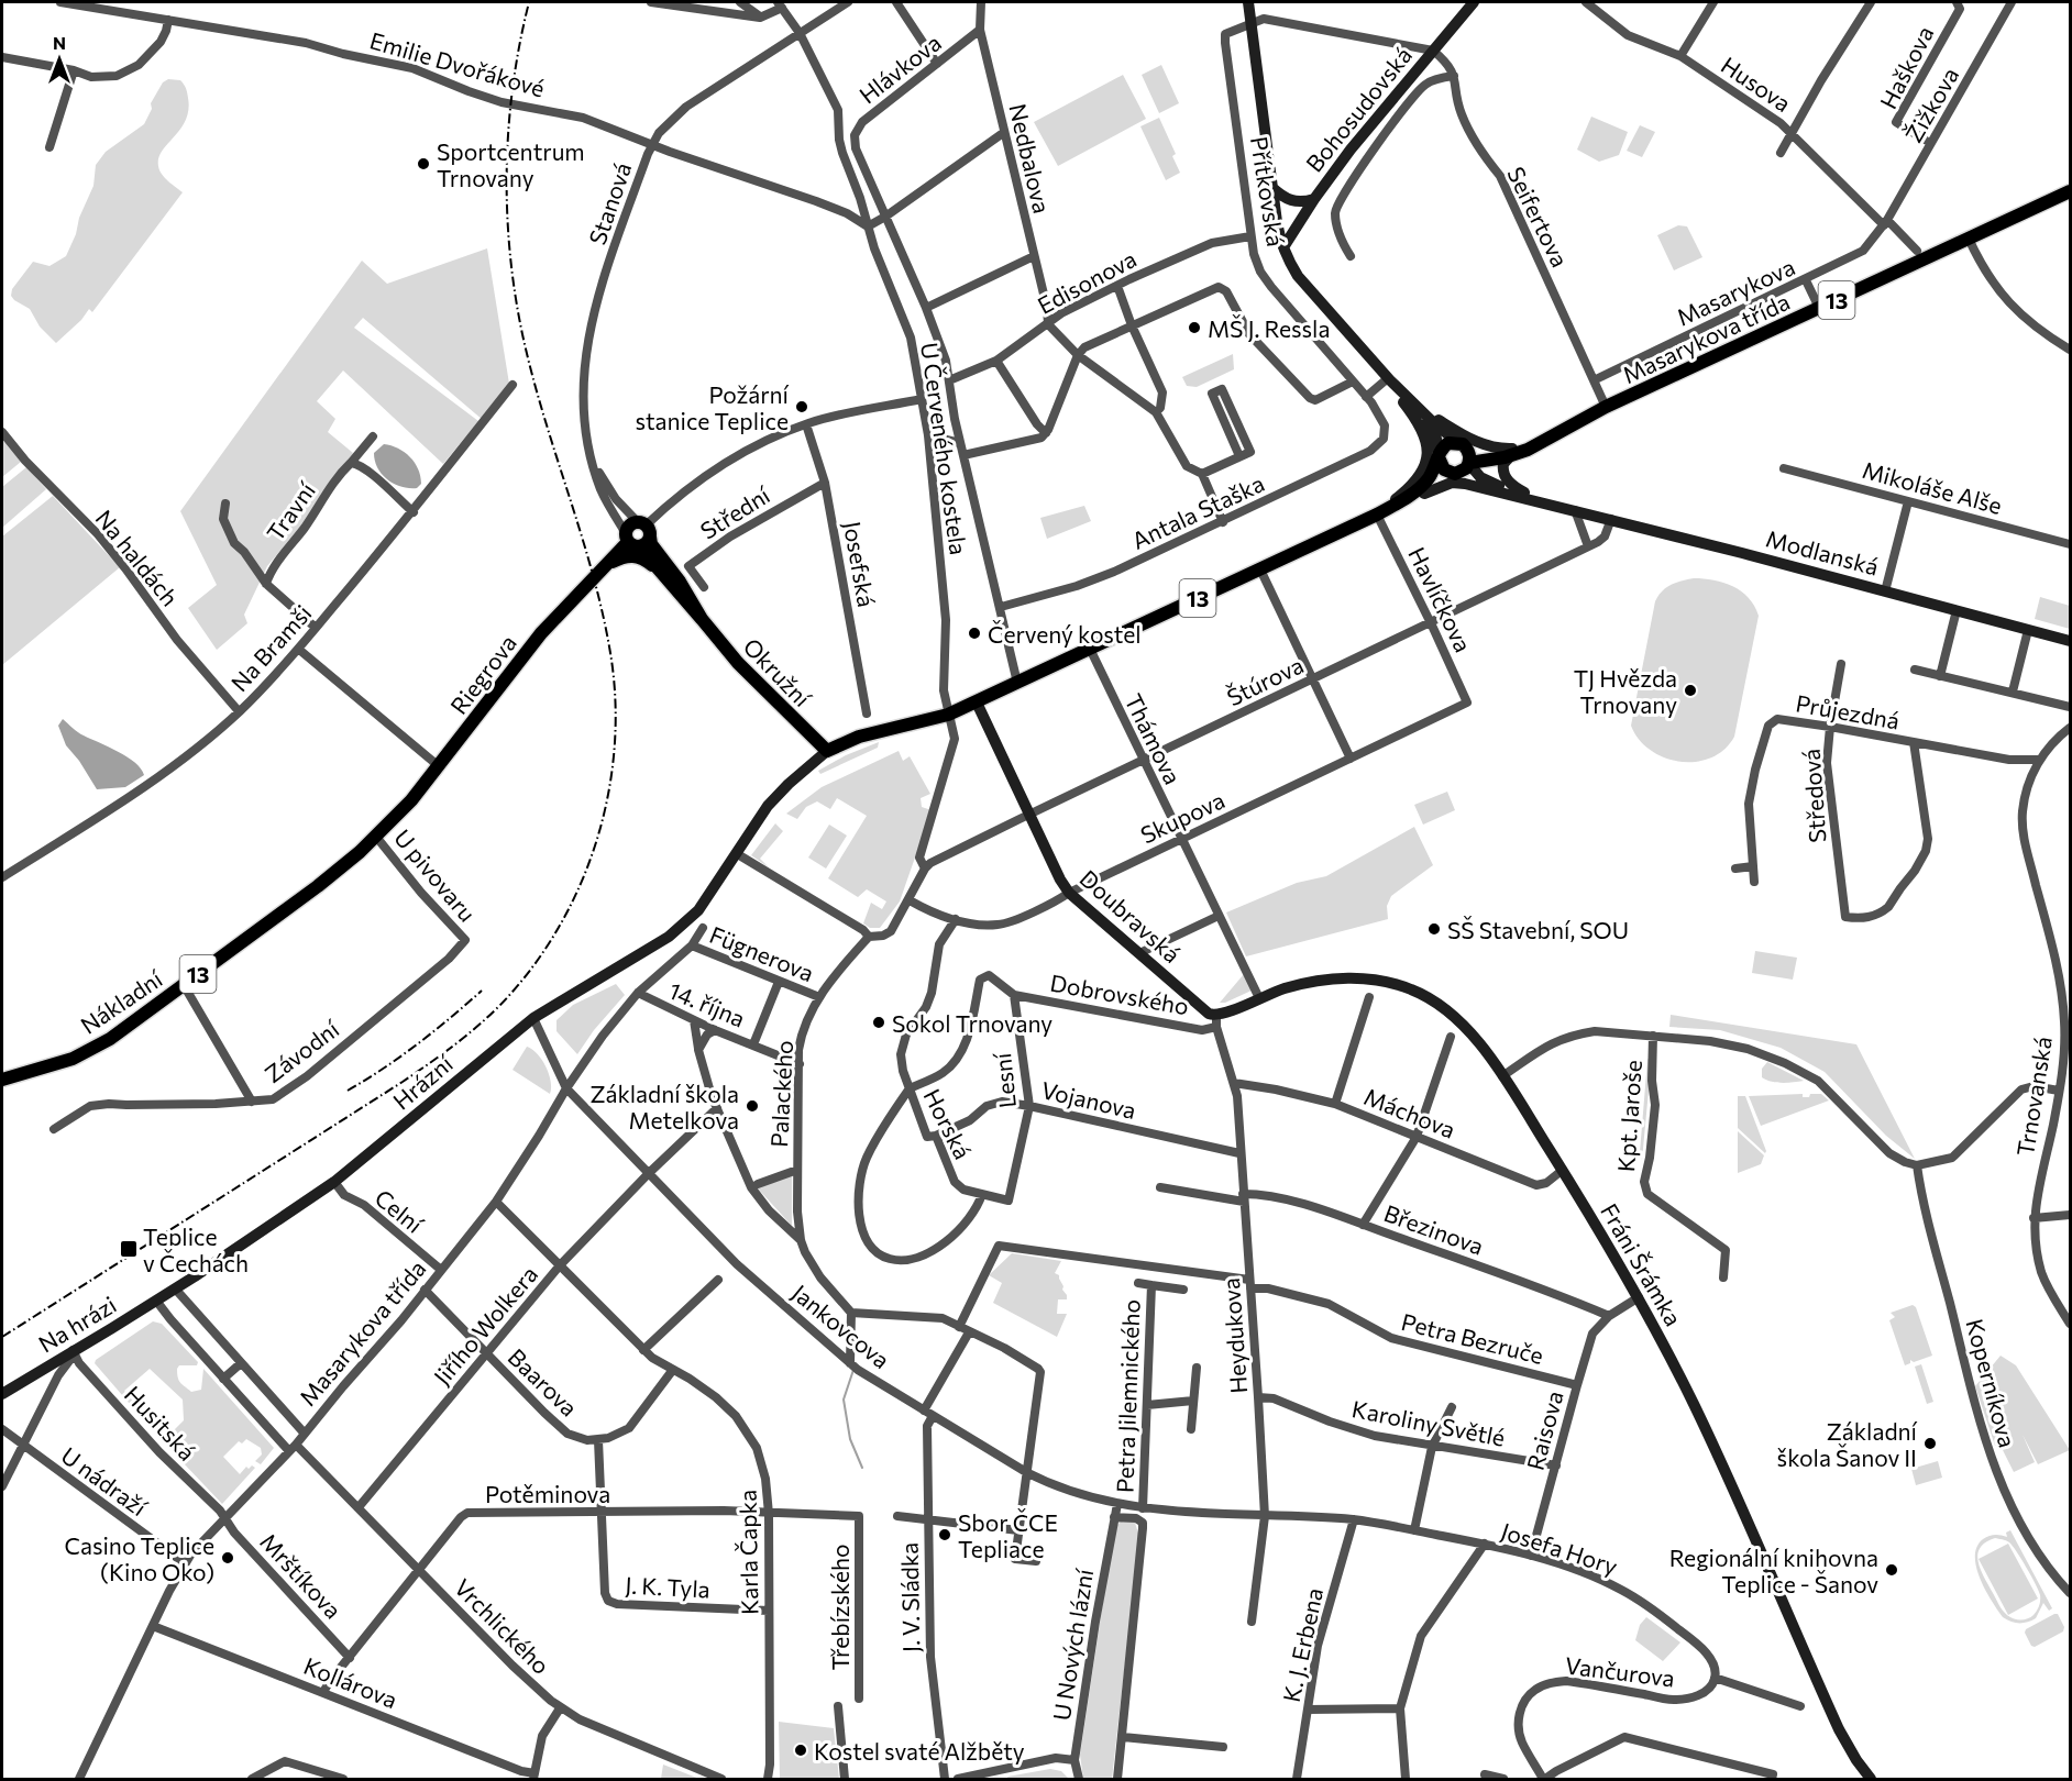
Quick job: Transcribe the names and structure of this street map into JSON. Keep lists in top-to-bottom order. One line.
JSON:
{"streets":{"main road":["13","Masarykova třída","Okružní","Riegrova","Nákladní"],"street":["Emilie Dvořákové","Haškova","Hlávkova","Husova","Žižkova","Bohosudovská","Nedbalova","Přítkovská","Stanová","Seifertova","Edisonova","Masarykova","U Červeného kostela","Mikoláše Alše","Travní","Antala Staška","Střední","Modlanská","Na haldách","Josefská","Havlíčkova","Na Bramši","Štúrova","Průjezdná","Thámova","Středová","Skupova","U pivovaru","Doubravská","Fügnerova","Dobrovského","14. října","Závodní","Lesní","Hrázní","Palackého","Trnovanská","Vojanova","Máchova","Kpt. Jaroše","Horská","Celní","Březinova","Fráni Šrámka","Na hrázi","Jiřího Wolkera","Jankovcova","Heydukova","Petra Bezruče","Baarova","Koperníkova","Petra Jilemnického","Husitská","Karoliny Světlé","Raisova","U nádraží","Potěminova","Josefa Hory","Karla Čapka","Mrštíkova","J. K. Tyla","J. V. Sládka","Třebízského","Vrchlického","U Nových lázní","K. J. Erbena","Vančurova","Kollárova"]},"crossings":[["Emilie Dvořákové","Stanová"],["Emilie Dvořákové","U Červeného kostela"],["Hlávkova","Nedbalova"],["Hlávkova","U Červeného kostela"],["Husova","Žižkova"],["Husova","Masarykova"],["Žižkova","Masarykova"],["Bohosudovská","Přítkovská"],["Bohosudovská","Seifertova"],["Nedbalova","Edisonova"],["Přítkovská","Edisonova"],["Přítkovská","Masarykova třída"],["Přítkovská","Antala Staška"],["Stanová","U Červeného kostela"],["Stanová","Okružní"],["Stanová","Riegrova"],["Seifertova","Masarykova"],["Seifertova","Masarykova třída"],["Edisonova","U Červeného kostela"],["13","Okružní"],["13","Riegrova"],["Masarykova třída","U Červeného kostela"],["Masarykova třída","Havlíčkova"],["Masarykova třída","Okružní"],["Masarykova třída","Thámova"],["Masarykova třída","Doubravská"],["Masarykova třída","Fügnerova"],["Masarykova třída","14. října"],["Masarykova třída","Hrázní"],["Masarykova třída","Palackého"],["Masarykova třída","Celní"],["Masarykova třída","Jankovcova"],["Masarykova třída","Baarova"],["Masarykova třída","Husitská"],["Masarykova třída","U nádraží"],["Masarykova třída","Karla Čapka"],["Masarykova třída","Mrštíkova"],["Masarykova třída","Vrchlického"],["Masarykova třída","Kollárova"],["U Červeného kostela","Antala Staška"],["U Červeného kostela","Riegrova"],["U Červeného kostela","Palackého"],["Střední","Josefská"],["Modlanská","Štúrova"],["Na haldách","Na Bramši"],["Josefská","Riegrova"],["Havlíčkova","Štúrova"],["Havlíčkova","Skupova"],["Okružní","Riegrova"],["Riegrova","U pivovaru"],["Riegrova","Nákladní"],["Štúrova","Thámova"],["Štúrova","Doubravská"],["Štúrova","Palackého"],["Průjezdná","Středová"],["Průjezdná","Trnovanská"],["Thámova","Skupova"],["Thámova","Fráni Šrámka"],["Skupova","Doubravská"],["Skupova","Palackého"],["Skupova","Horská"],["U pivovaru","Nákladní"],["U pivovaru","Závodní"],["Doubravská","Dobrovského"],["Doubravská","Fráni Šrámka"],["Fügnerova","Palackého"],["Dobrovského","Lesní"],["Dobrovského","Fráni Šrámka"],["14. října","Palackého"],["Lesní","Vojanova"],["Lesní","Horská"],["Hrázní","Celní"],["Hrázní","Na hrázi"],["Hrázní","Jankovcova"],["Vojanova","Horská"],["Vojanova","Heydukova"],["Máchova","Fráni Šrámka"],["Březinova","Heydukova"],["Březinova","Raisova"],["Fráni Šrámka","Raisova"],["Na hrázi","Husitská"],["Jiřího Wolkera","Jankovcova"],["Jiřího Wolkera","Baarova"],["Jiřího Wolkera","Karla Čapka"],["Jiřího Wolkera","Vrchlického"],["Jankovcova","Heydukova"],["Jankovcova","Petra Jilemnického"],["Jankovcova","Josefa Hory"],["Jankovcova","J. V. Sládka"],["Jankovcova","U Nových lázní"],["Heydukova","Petra Bezruče"],["Heydukova","Karoliny Světlé"],["Heydukova","Josefa Hory"],["Petra Bezruče","Raisova"],["Baarova","J. K. Tyla"],["Husitská","Mrštíkova"],["Karoliny Světlé","Raisova"],["Raisova","Josefa Hory"],["Potěminova","Karla Čapka"],["Potěminova","Mrštíkova"],["Potěminova","J. K. Tyla"],["Potěminova","Třebízského"],["Potěminova","Vrchlického"],["Potěminova","Kollárova"],["Josefa Hory","K. J. Erbena"],["Josefa Hory","Vančurova"],["Karla Čapka","J. K. Tyla"]],"places":{"other":["Sportcentrum Trnovany","MŠ J. Ressla","Požární stanice Teplice","Červený kostel","TJ Hvězda Trnovany","SŠ Stavební, SOU","Sokol Trnovany","Základní škola Metelkova","Základní škola Šanov II","Sbor ČCE Tepliace","Casino Teplice (Kino Oko)","Regionální knihovna Teplice - Šanov","Kostel svaté Alžběty"],"transit":["Teplice v Čechách"]},"north":"top"}
